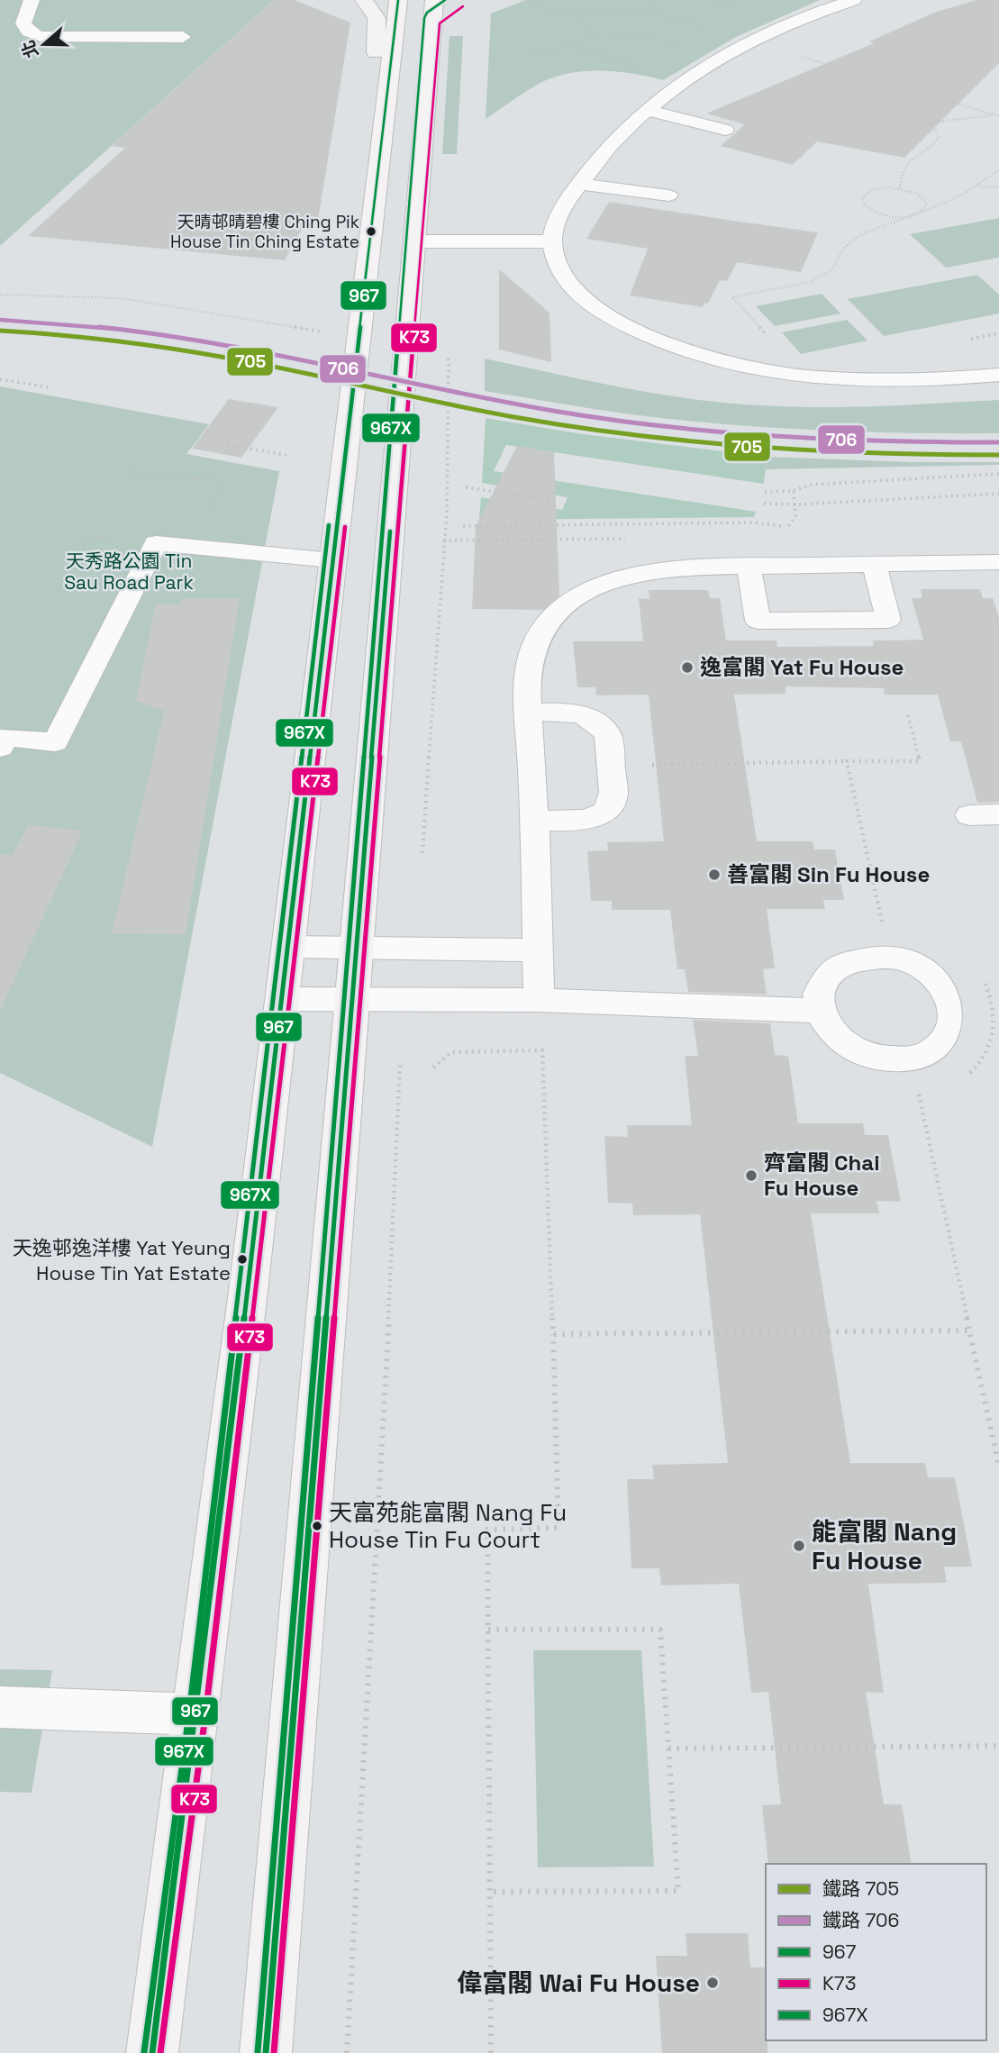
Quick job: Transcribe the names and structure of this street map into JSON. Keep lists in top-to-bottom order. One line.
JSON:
{"parks":["天秀路公園 Tin Sau Road Park"],"places":["天晴邨晴碧樓 Ching Pik House Tin Ching Estate","逸富閣 Yat Fu House","善富閣 Sin Fu House","齊富閣 Chai Fu House","天逸邨逸洋樓 Yat Yeung House Tin Yat Estate","天富苑能富閣 Nang Fu House Tin Fu Court","能富閣 Nang Fu House","偉富閣 Wai Fu House"],"lines":["transit line 967","transit line 967X","transit line K73","rail line 706","rail line 705"],"legend":["鐵路 705","鐵路 706","967","K73","967X"],"north":"left"}
